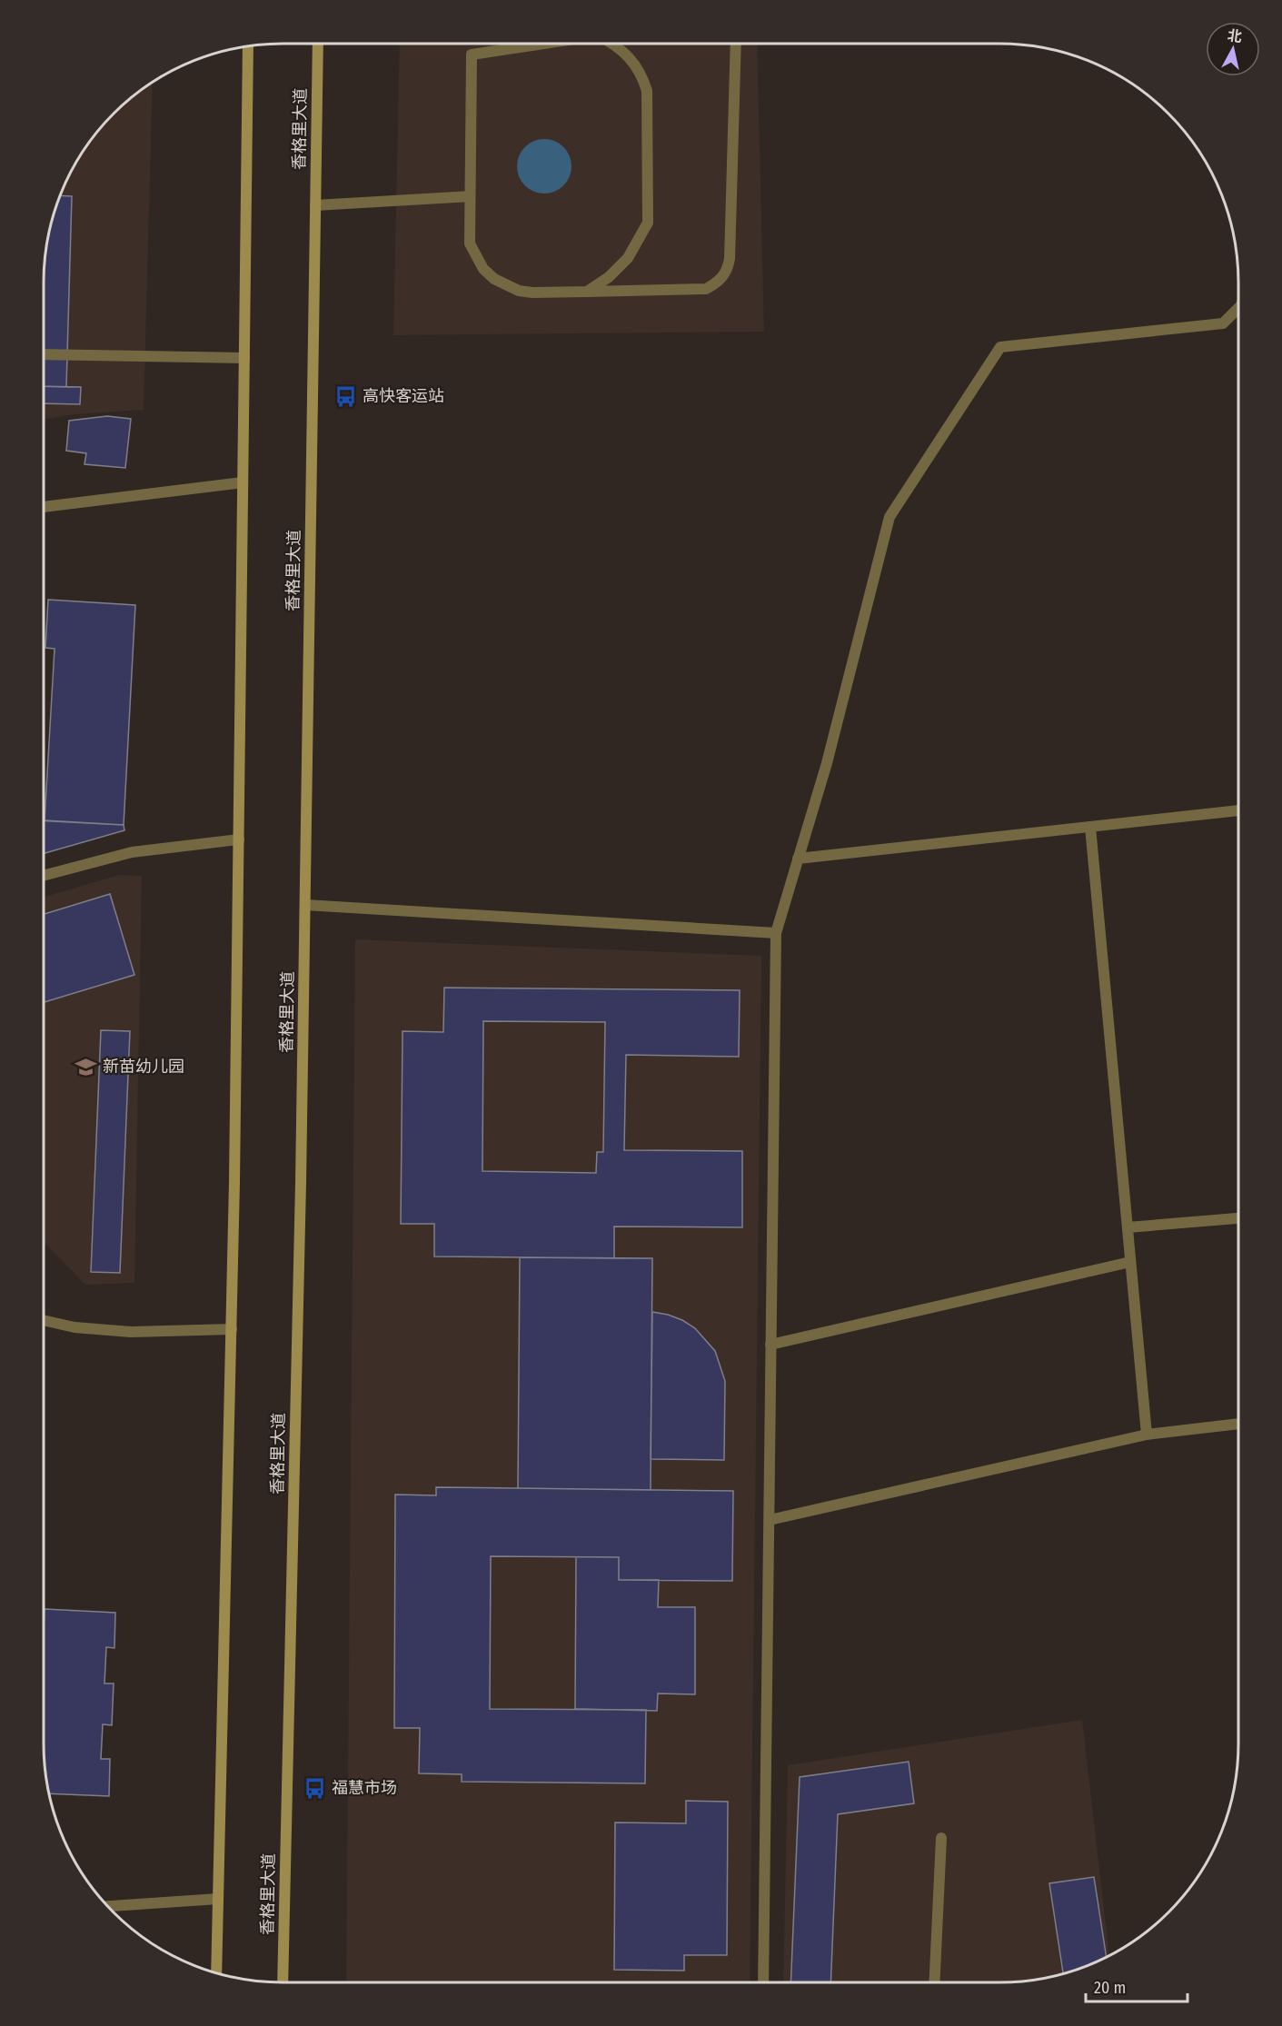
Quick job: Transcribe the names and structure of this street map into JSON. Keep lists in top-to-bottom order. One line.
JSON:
{"streets":{"main road":["香格里大道"]},"places":{"bus stop":["高快客运站","福慧市场"],"school or university":["新苗幼儿园"]},"scale_bar":"20 m","north":"top"}
